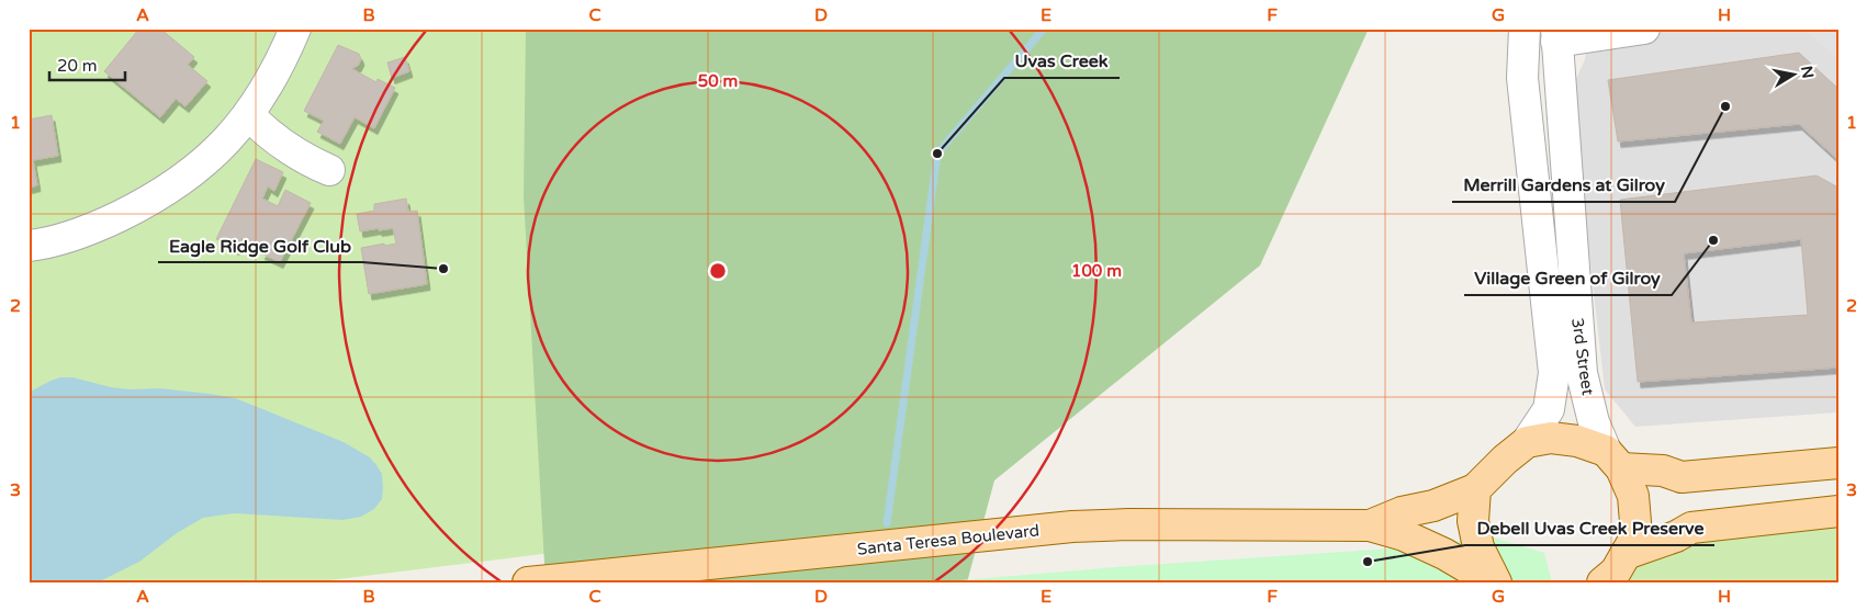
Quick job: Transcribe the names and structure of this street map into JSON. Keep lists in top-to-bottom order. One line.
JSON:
{"streets":{"main road":["Santa Teresa Boulevard"],"street":["3rd Street"]},"places":["Merrill Gardens at Gilroy","Uvas Creek","Village Green of Gilroy","Eagle Ridge Golf Club","Debell Uvas Creek Preserve"],"scale_bar":"20 m","north":"right","grid":{"columns":["A","B","C","D","E","F","G","H"],"rows":["1","2","3"]},"rings":["50 m","100 m"]}
